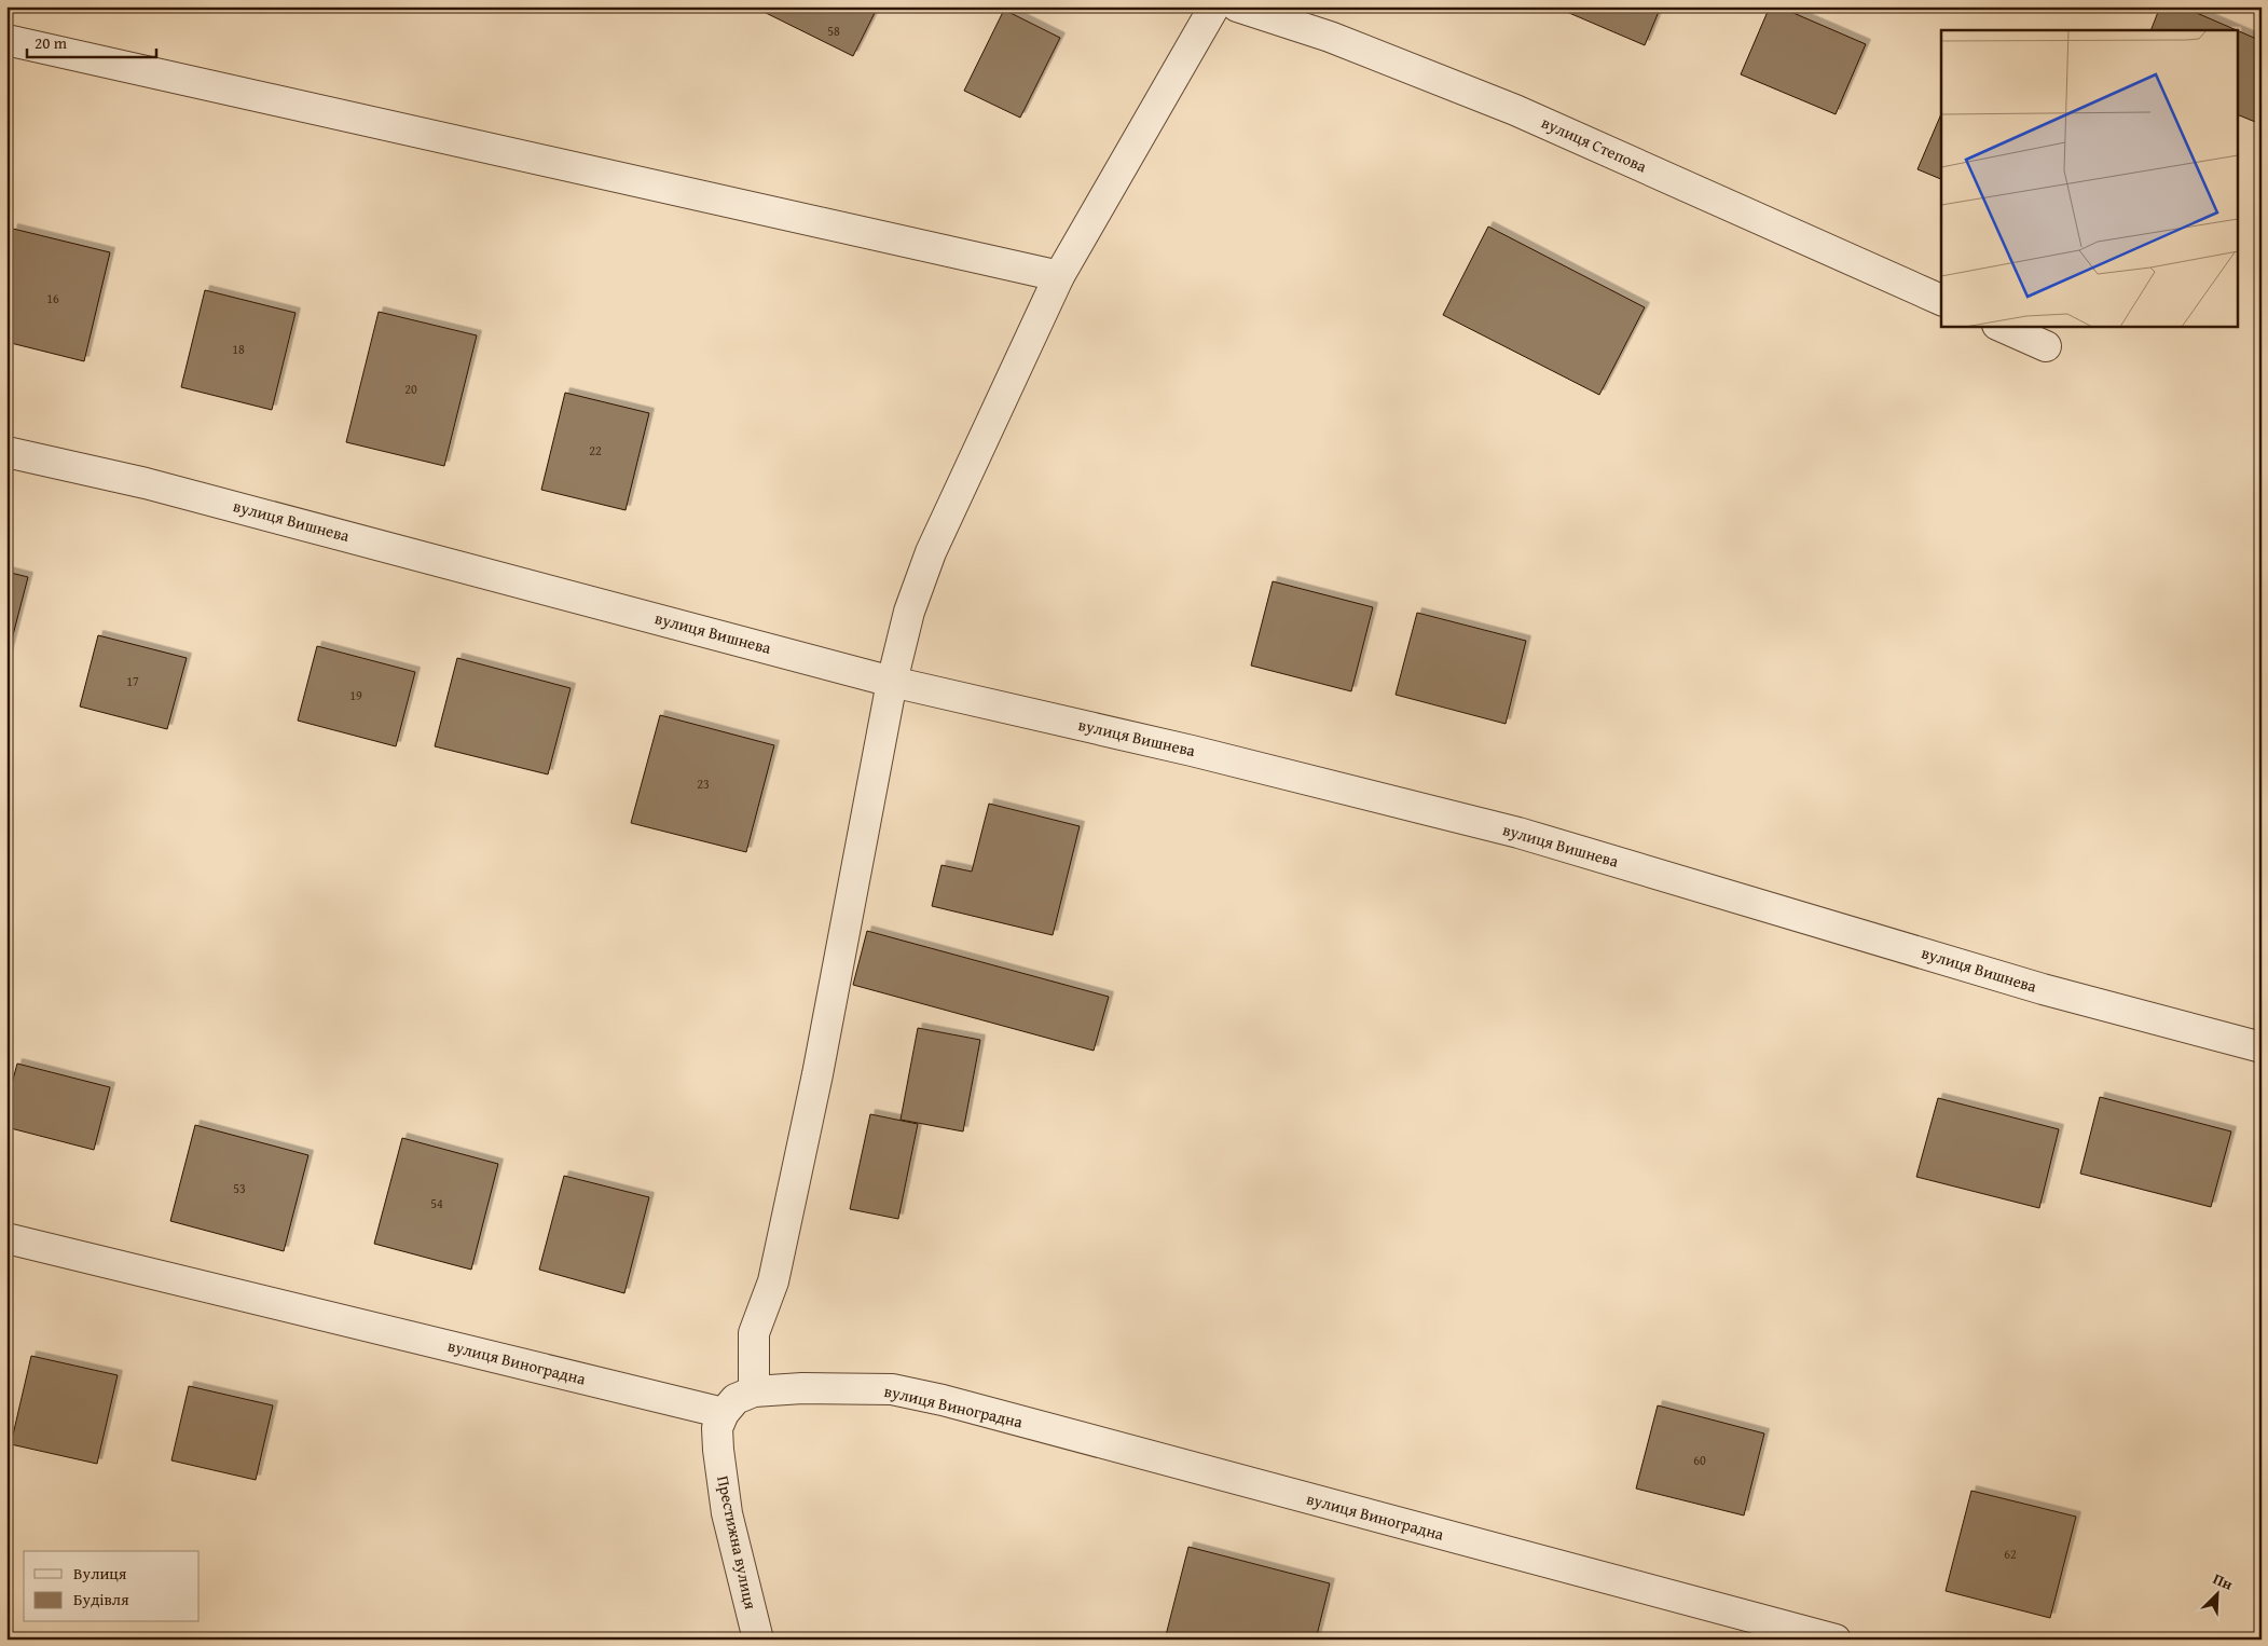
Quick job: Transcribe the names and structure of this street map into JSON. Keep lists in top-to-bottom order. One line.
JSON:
{"streets":{"street":["вулиця Степова","вулиця Вишнева","вулиця Виноградна","Престижна вулиця"]},"crossings":[["вулиця Виноградна","Престижна вулиця"]],"house_numbers":["58","16","18","20","22","17","19","23","53","54","60","62"],"legend":["Вулиця","Будівля"],"scale_bar":"20 m","north":"top right"}
